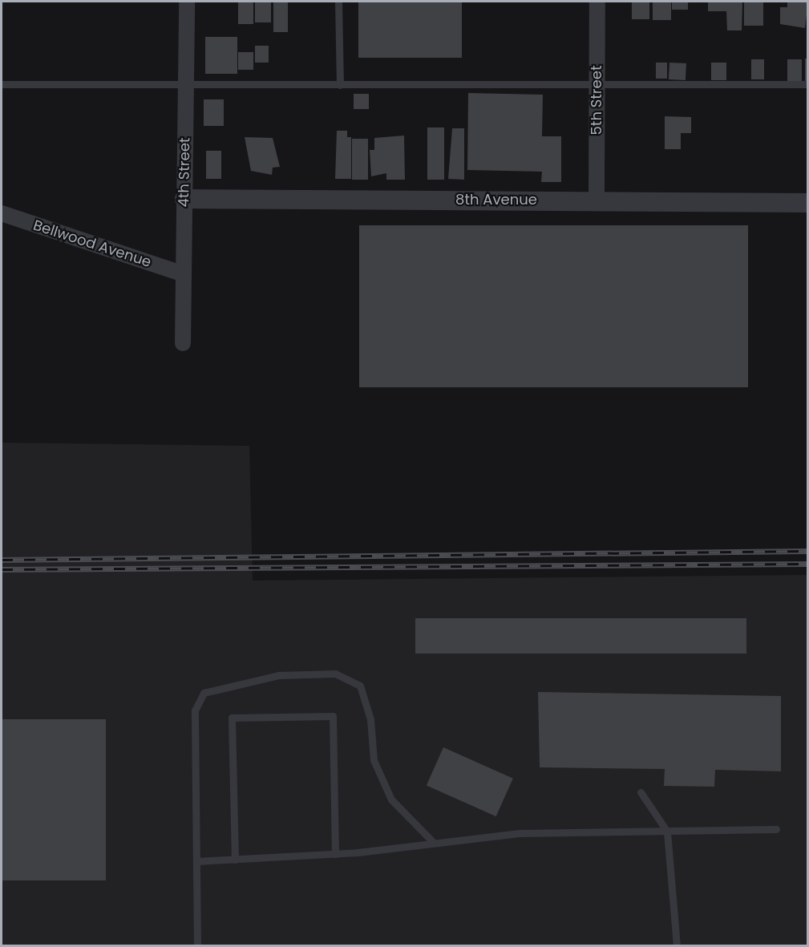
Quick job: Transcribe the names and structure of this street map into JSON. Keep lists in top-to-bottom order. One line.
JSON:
{"streets":{"street":["5th Street","4th Street","8th Avenue","Bellwood Avenue"]},"crossings":[["5th Street","8th Avenue"],["4th Street","8th Avenue"],["4th Street","Bellwood Avenue"]]}
